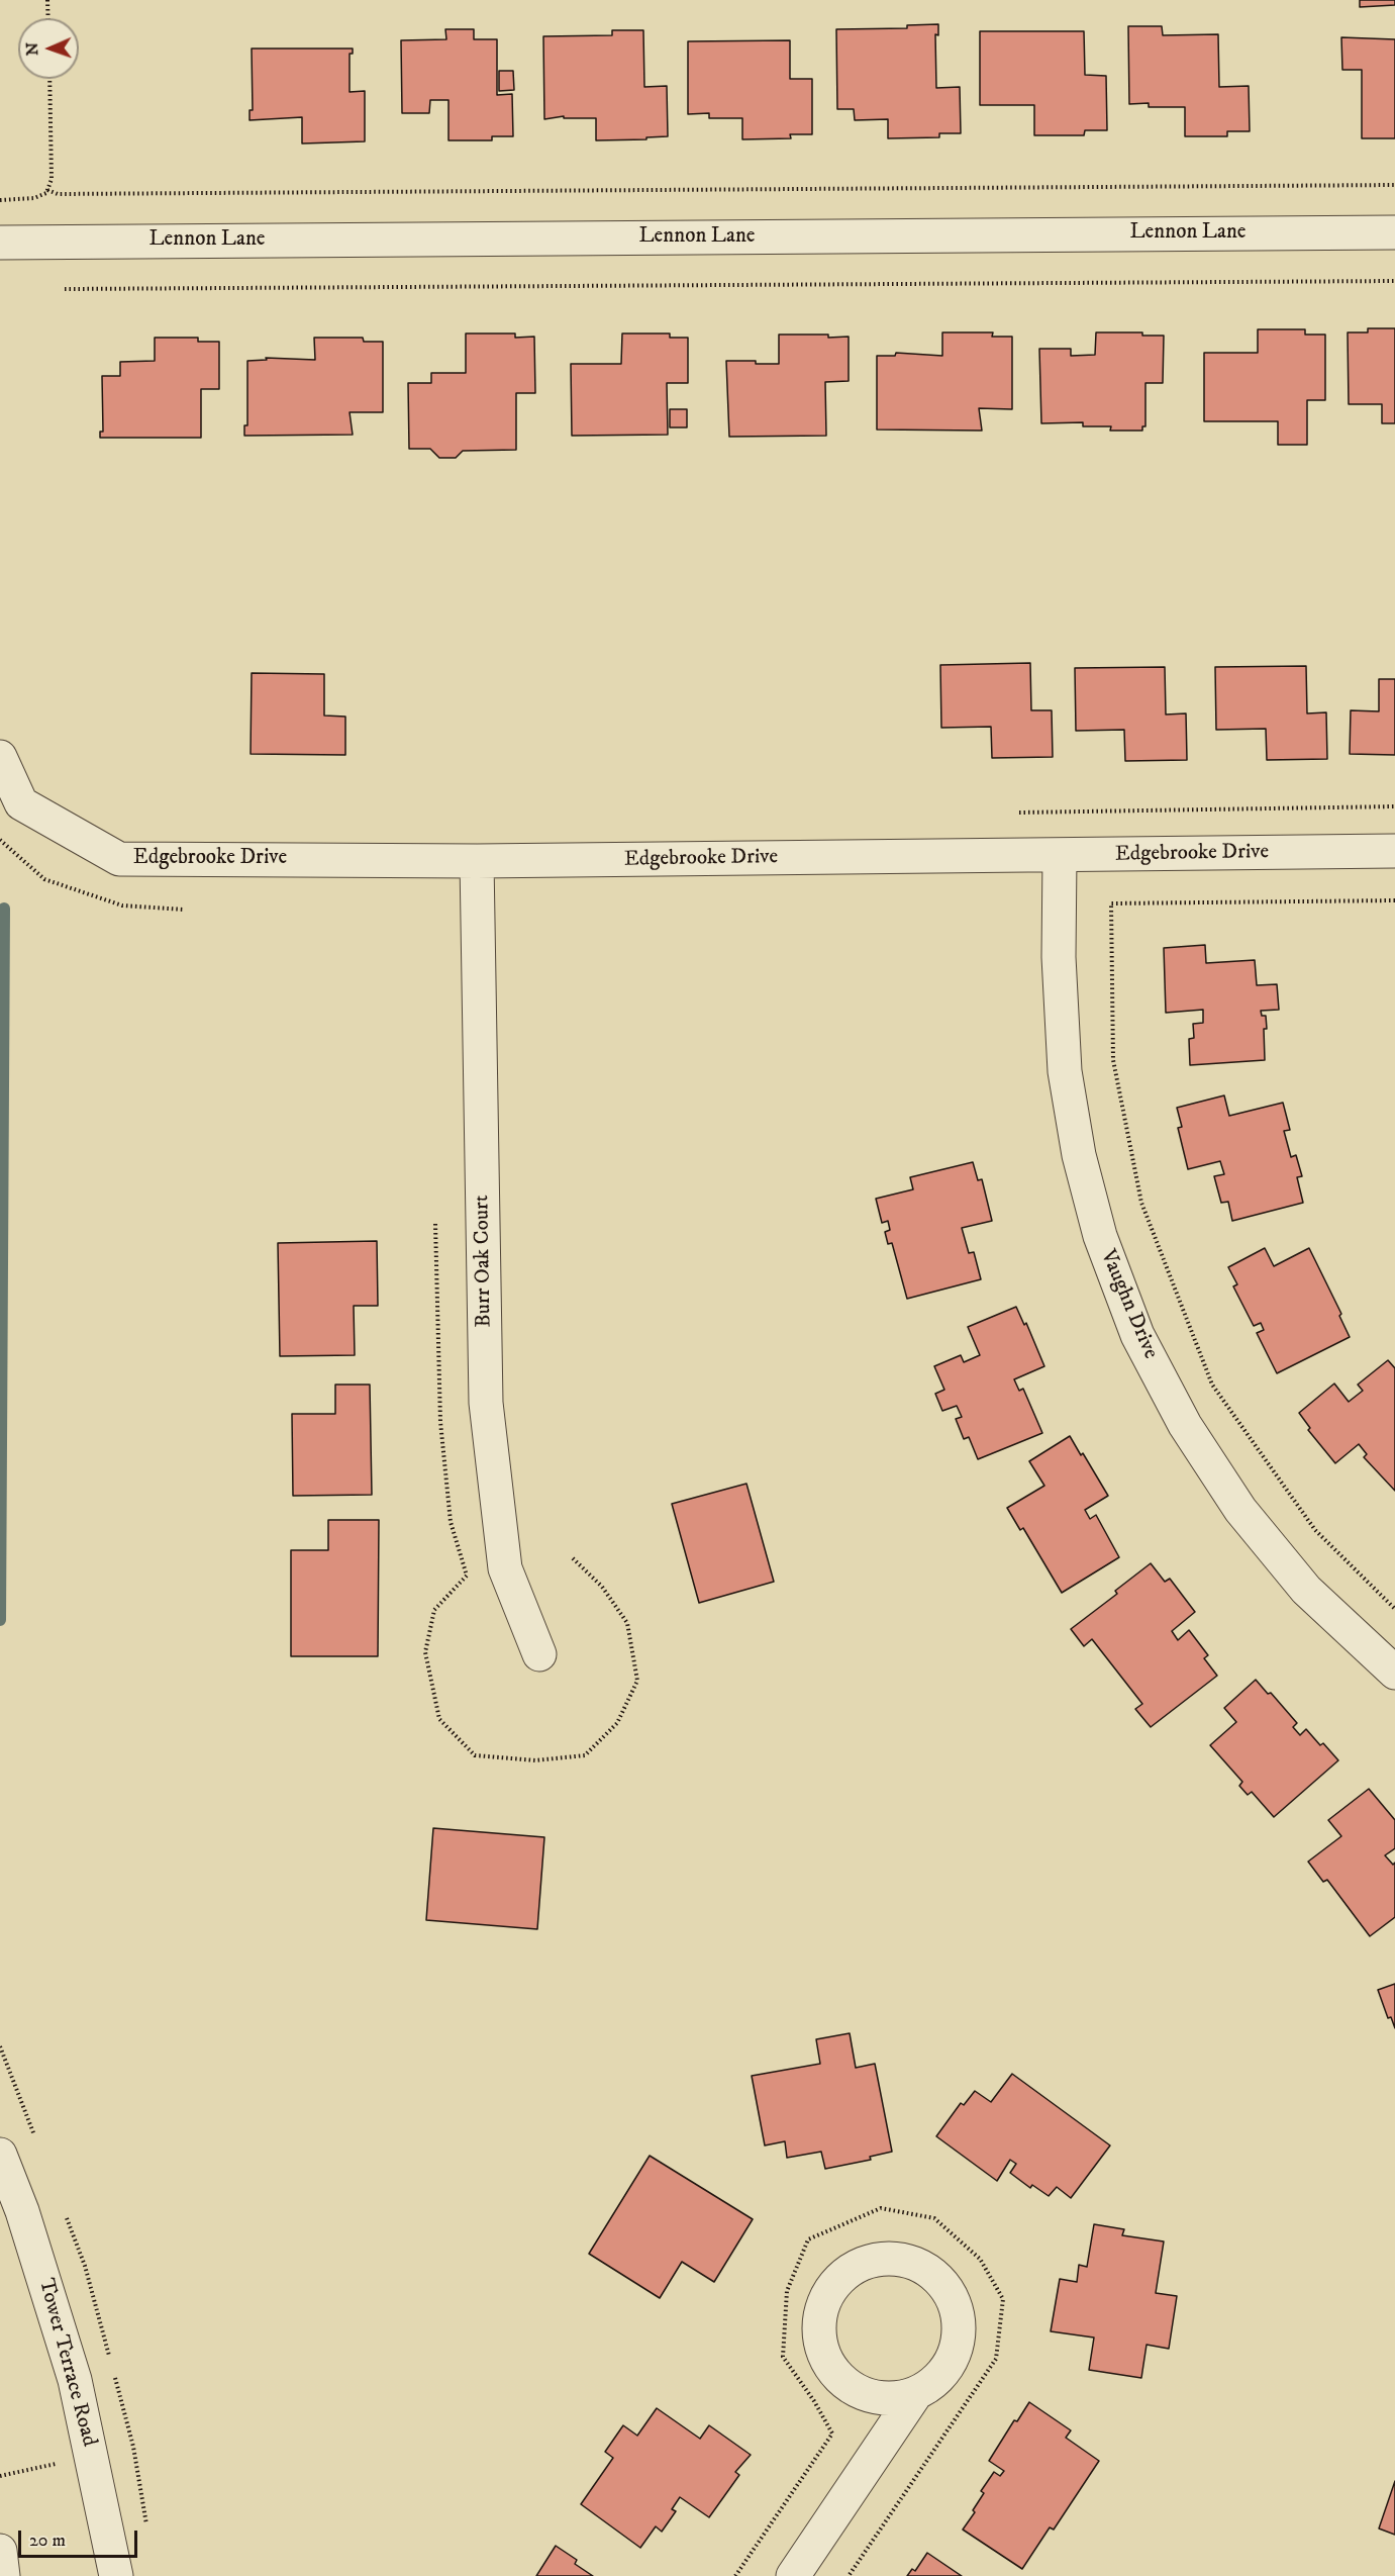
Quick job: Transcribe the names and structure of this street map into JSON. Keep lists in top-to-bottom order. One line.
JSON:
{"streets":{"street":["Lennon Lane","Edgebrooke Drive","Burr Oak Court","Vaughn Drive","Tower Terrace Road"]},"crossings":[["Edgebrooke Drive","Burr Oak Court"],["Edgebrooke Drive","Vaughn Drive"]],"scale_bar":"20 m","north":"left"}
